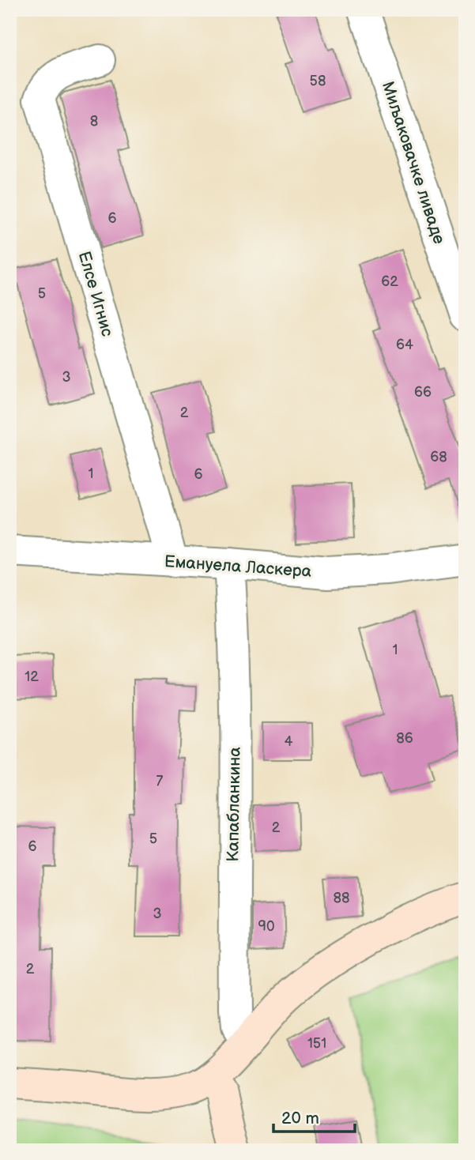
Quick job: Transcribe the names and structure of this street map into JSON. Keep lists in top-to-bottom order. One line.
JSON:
{"streets":{"street":["Миљаковачке ливаде","Елсе Игнис","Емануела Ласкера","Капабланкина"]},"crossings":[["Елсе Игнис","Емануела Ласкера"],["Емануела Ласкера","Капабланкина"]],"house_numbers":["58","8","6","62","5","64","3","66","2","68","1","6","1","12","86","4","7","2","5","6","88","3","90","2","151"],"scale_bar":"20 m"}
